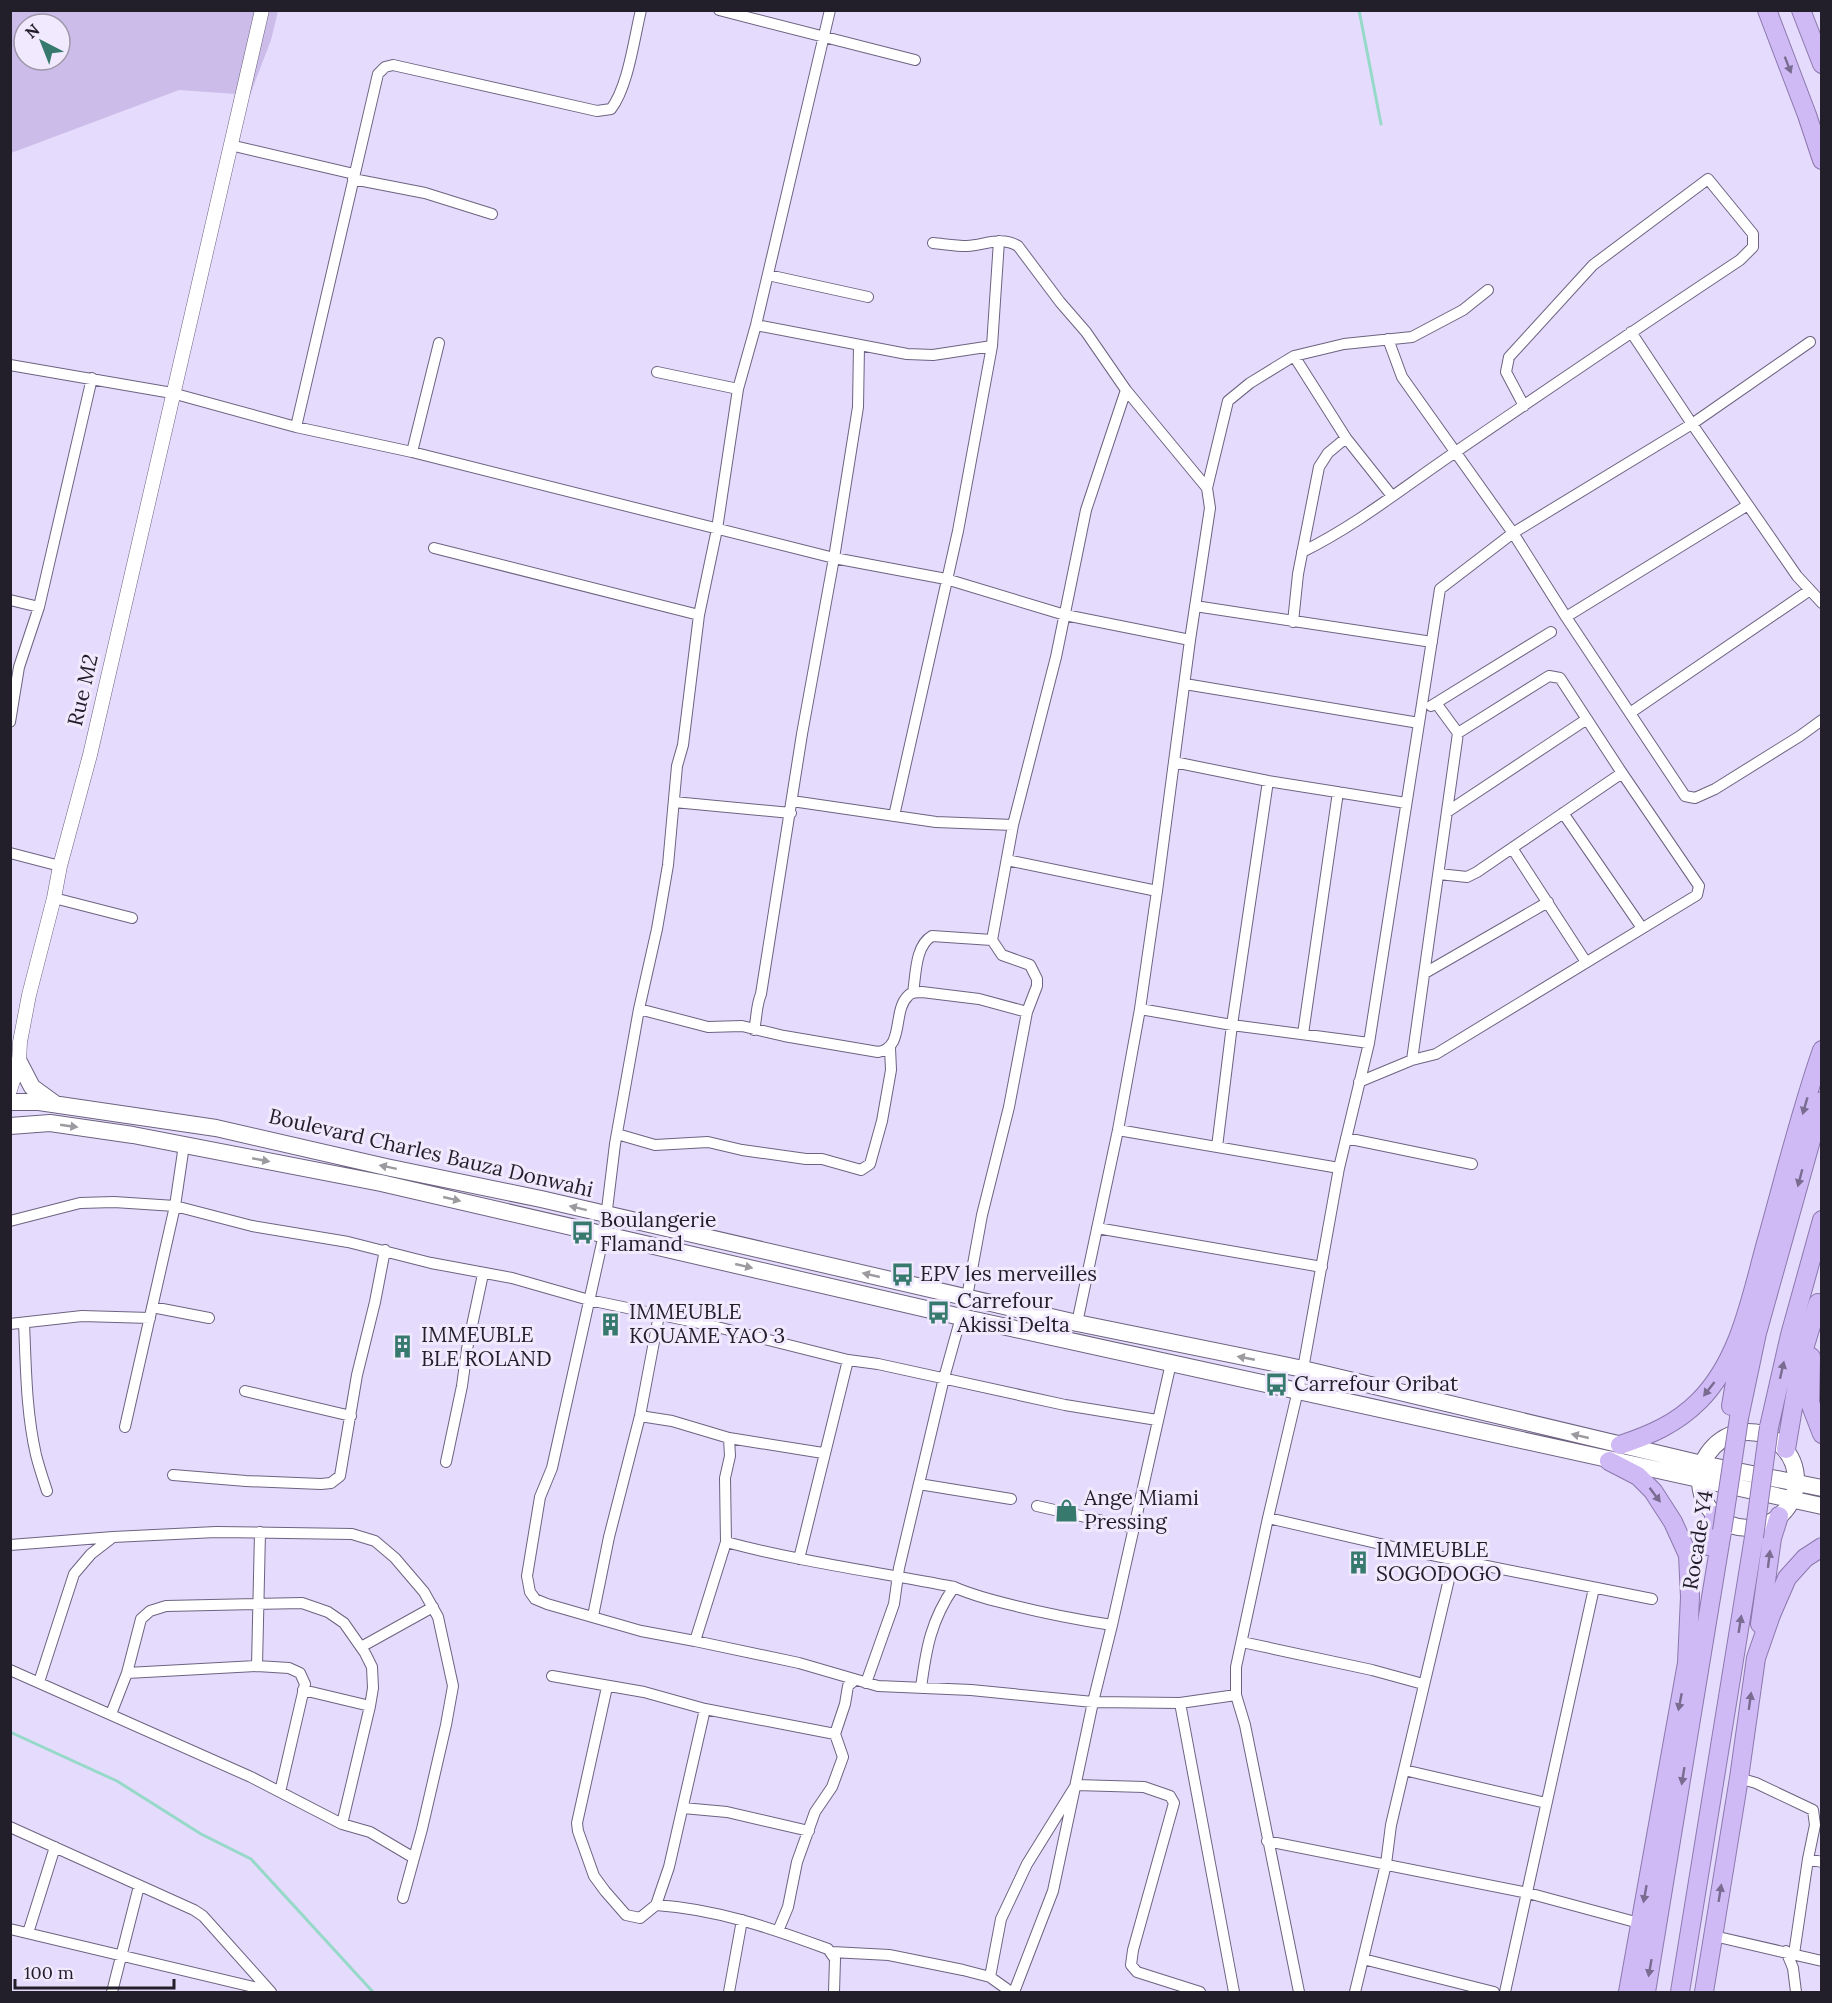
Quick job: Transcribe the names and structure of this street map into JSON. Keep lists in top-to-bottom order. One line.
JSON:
{"streets":{"highway":["Rocade Y4"],"main road":["Boulevard Charles Bauza Donwahi"],"street":["Rue M2"]},"places":{"bus stop":["Boulangerie Flamand","EPV les merveilles","Carrefour Akissi Delta","Carrefour Oribat"],"building":["IMMEUBLE KOUAME YAO 3","IMMEUBLE BLE ROLAND","IMMEUBLE SOGODOGO"],"shop":["Ange Miami Pressing"]},"scale_bar":"100 m","north":"top left"}
